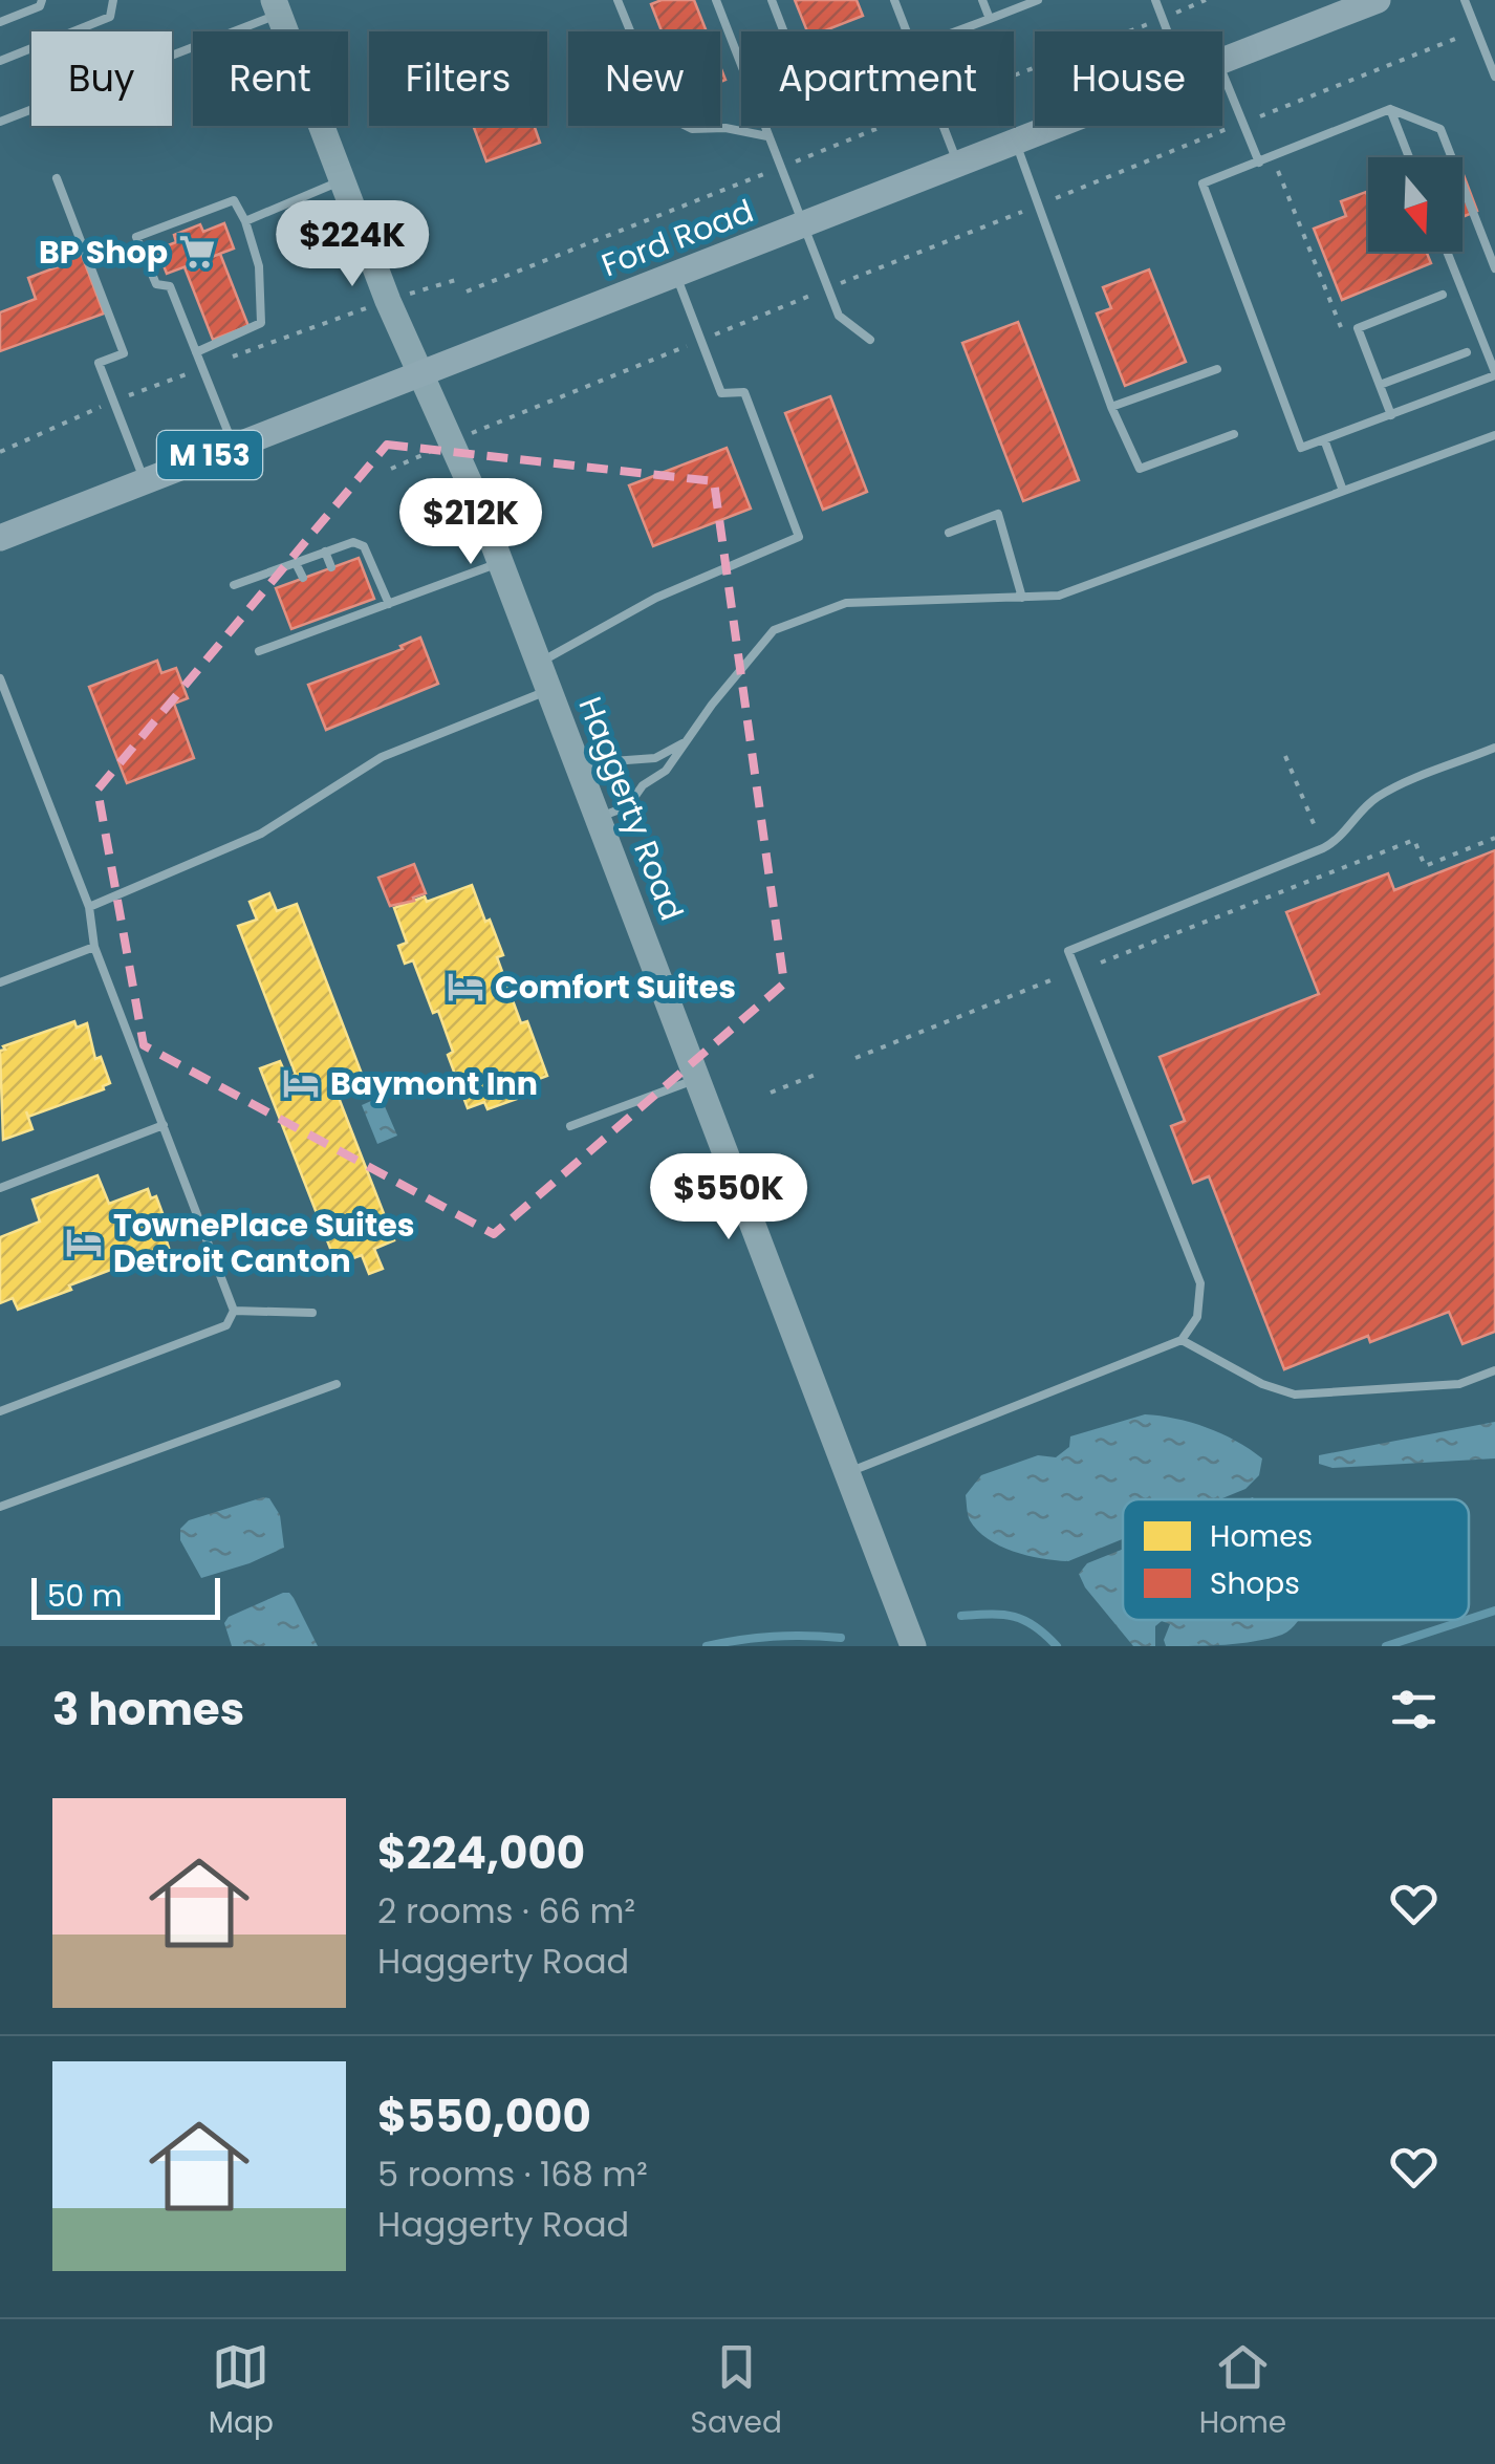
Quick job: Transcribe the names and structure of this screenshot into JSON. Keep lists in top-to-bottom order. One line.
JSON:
{"streets":{"main road":["Ford Road","M 153","Haggerty Road"]},"crossings":[["Ford Road","Haggerty Road"]],"places":{"supermarket":["BP Shop"],"hotel":["Comfort Suites","Baymont Inn","TownePlace Suites Detroit Canton"]},"legend":["Homes","Shops"],"scale_bar":"50 m","north":"bottom","page":{"chip":["Buy","Rent","Filters","New","Apartment","House"],"price":["$224K","$212K","$550K"],"scale":"50 m","heading":"3 homes","list":[{"name":"$224,000","note":"2 rooms · 66 m² · Haggerty Road"},{"name":"$550,000","note":"5 rooms · 168 m² · Haggerty Road"}],"tabs":["Map","Saved","Home"]}}
